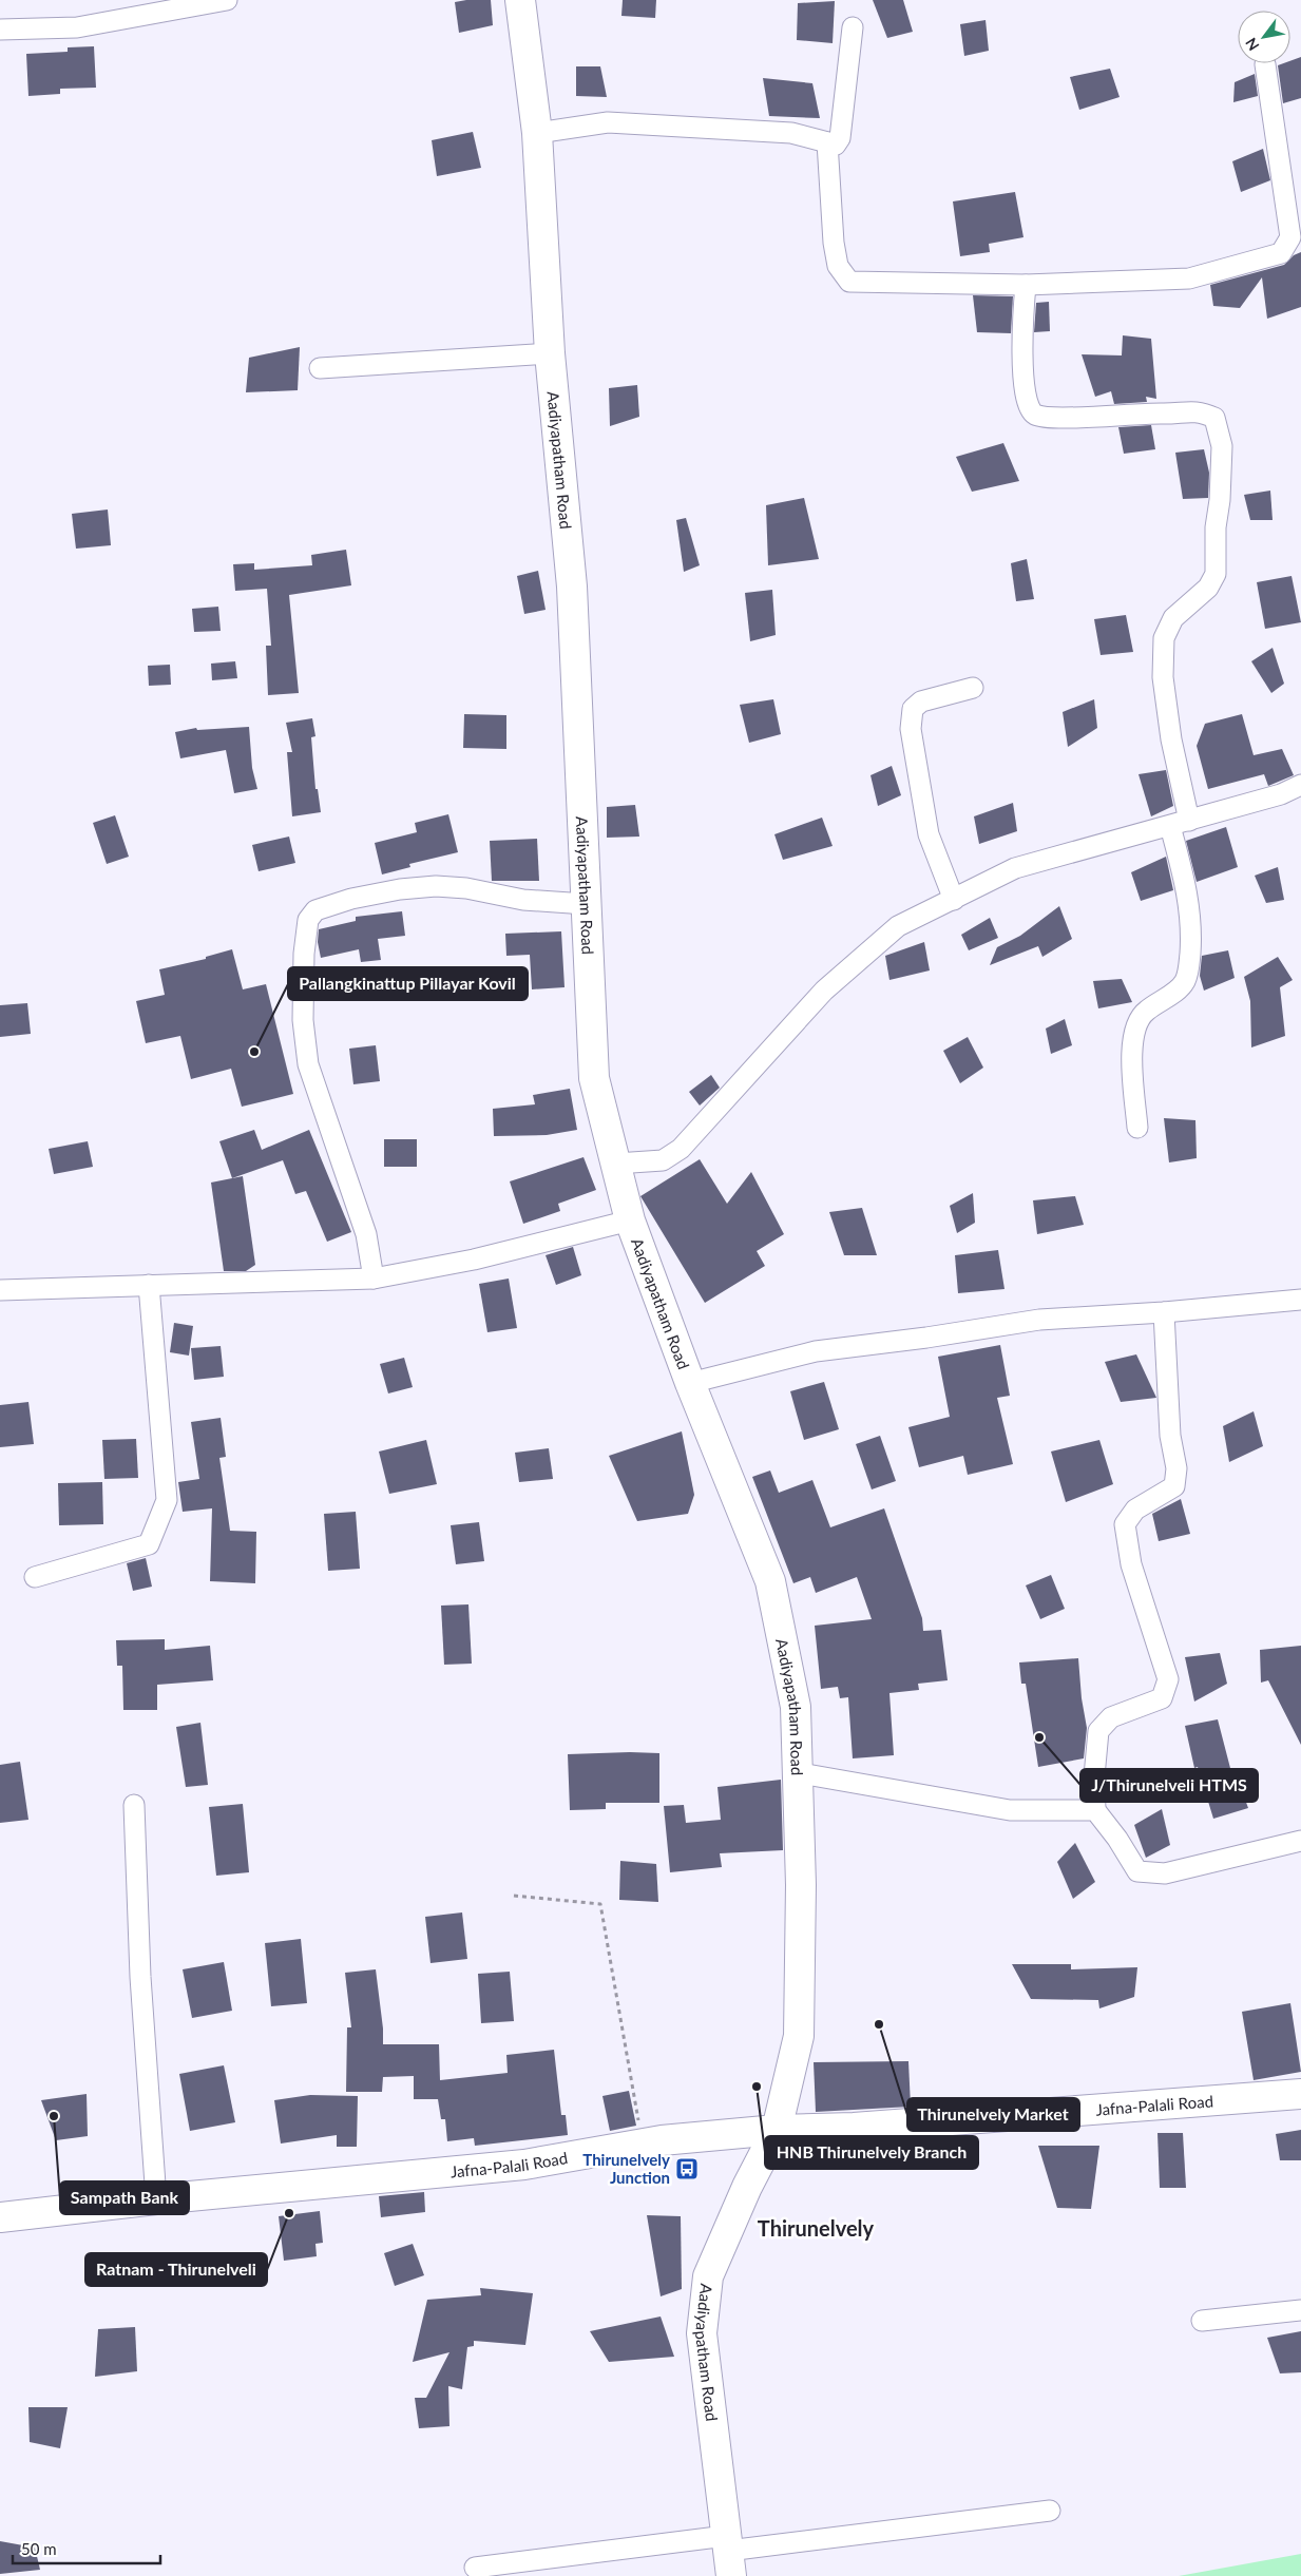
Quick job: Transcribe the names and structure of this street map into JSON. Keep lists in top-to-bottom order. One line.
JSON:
{"streets":{"street":["Aadiyapatham Road","Jafna-Palali Road"]},"crossings":[["Aadiyapatham Road","Jafna-Palali Road"]],"districts":["Thirunelvely"],"places":{"other":["Pallangkinattup Pillayar Kovil","J/Thirunelveli HTMS","Thirunelvely Market","HNB Thirunelvely Branch","Sampath Bank","Ratnam - Thirunelveli"],"bus stop":["Thirunelvely Junction"]},"scale_bar":"50 m","north":"bottom left"}
